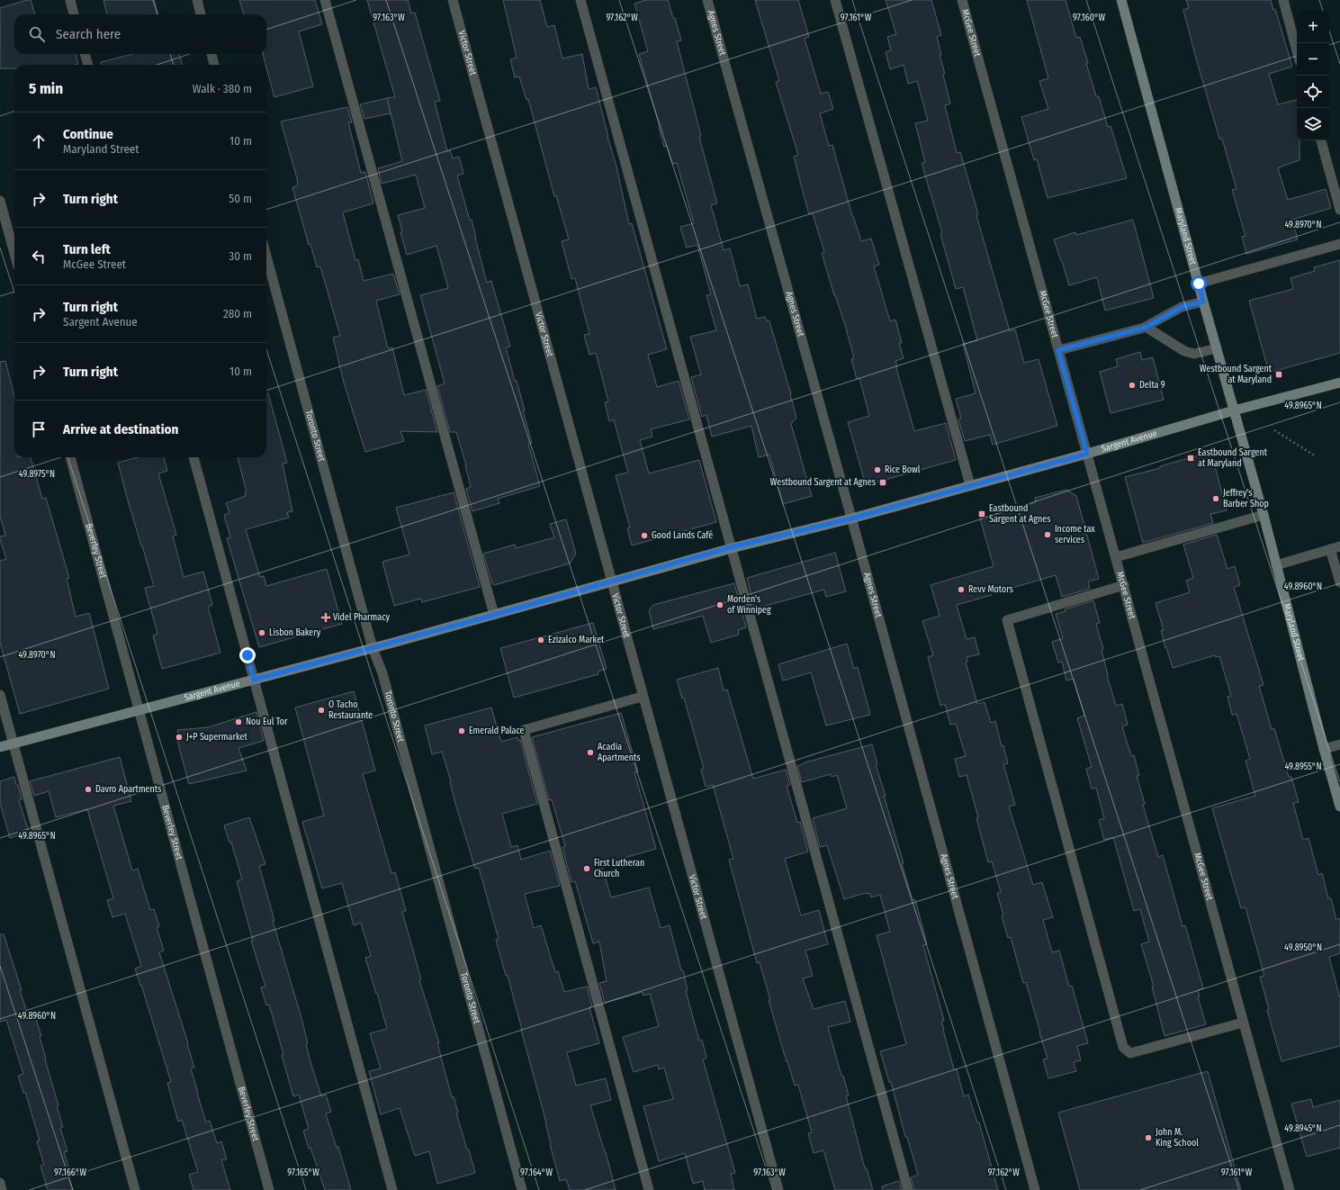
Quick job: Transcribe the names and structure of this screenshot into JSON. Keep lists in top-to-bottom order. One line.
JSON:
{"streets":{"main road":["Maryland Street","Sargent Avenue"],"street":["Agnes Street","McGee Street","Victor Street","Toronto Street","Beverley Street"]},"crossings":[["Agnes Street","Sargent Avenue"],["McGee Street","Sargent Avenue"],["Victor Street","Sargent Avenue"],["Maryland Street","Sargent Avenue"],["Toronto Street","Sargent Avenue"],["Sargent Avenue","Beverley Street"]],"places":{"transit":["Westbound Sargent at Maryland","Eastbound Sargent at Maryland","Westbound Sargent at Agnes","Eastbound Sargent at Agnes"],"other":["Delta 9","Rice Bowl","Jeffrey's Barber Shop","Income tax services","Good Lands Café","Revv Motors","Morden's of Winnipeg","Lisbon Bakery","Ezizalco Market","O Tacho Restaurante","Nou Eul Tor","Emerald Palace","J+P Supermarket","Acadia Apartments","Davro Apartments","First Lutheran Church","John M. King School"],"health":["Videl Pharmacy"]},"page":{"map_buttons":["+","−"],"search":"Search here","heading":["5 min","Walk · 380 m"],"list":[["Continue","Maryland Street","10 m"],["Turn right","50 m"],["Turn left","McGee Street","30 m"],["Turn right","Sargent Avenue","280 m"],["Turn right","10 m"],"Arrive at destination"]},"coordinates":["97.163°W","97.162°W","97.161°W","97.160°W","49.8970°N","49.8965°N","49.8975°N","49.8960°N","49.8955°N","49.8950°N","49.8945°N","97.166°W","97.165°W","97.164°W"]}
